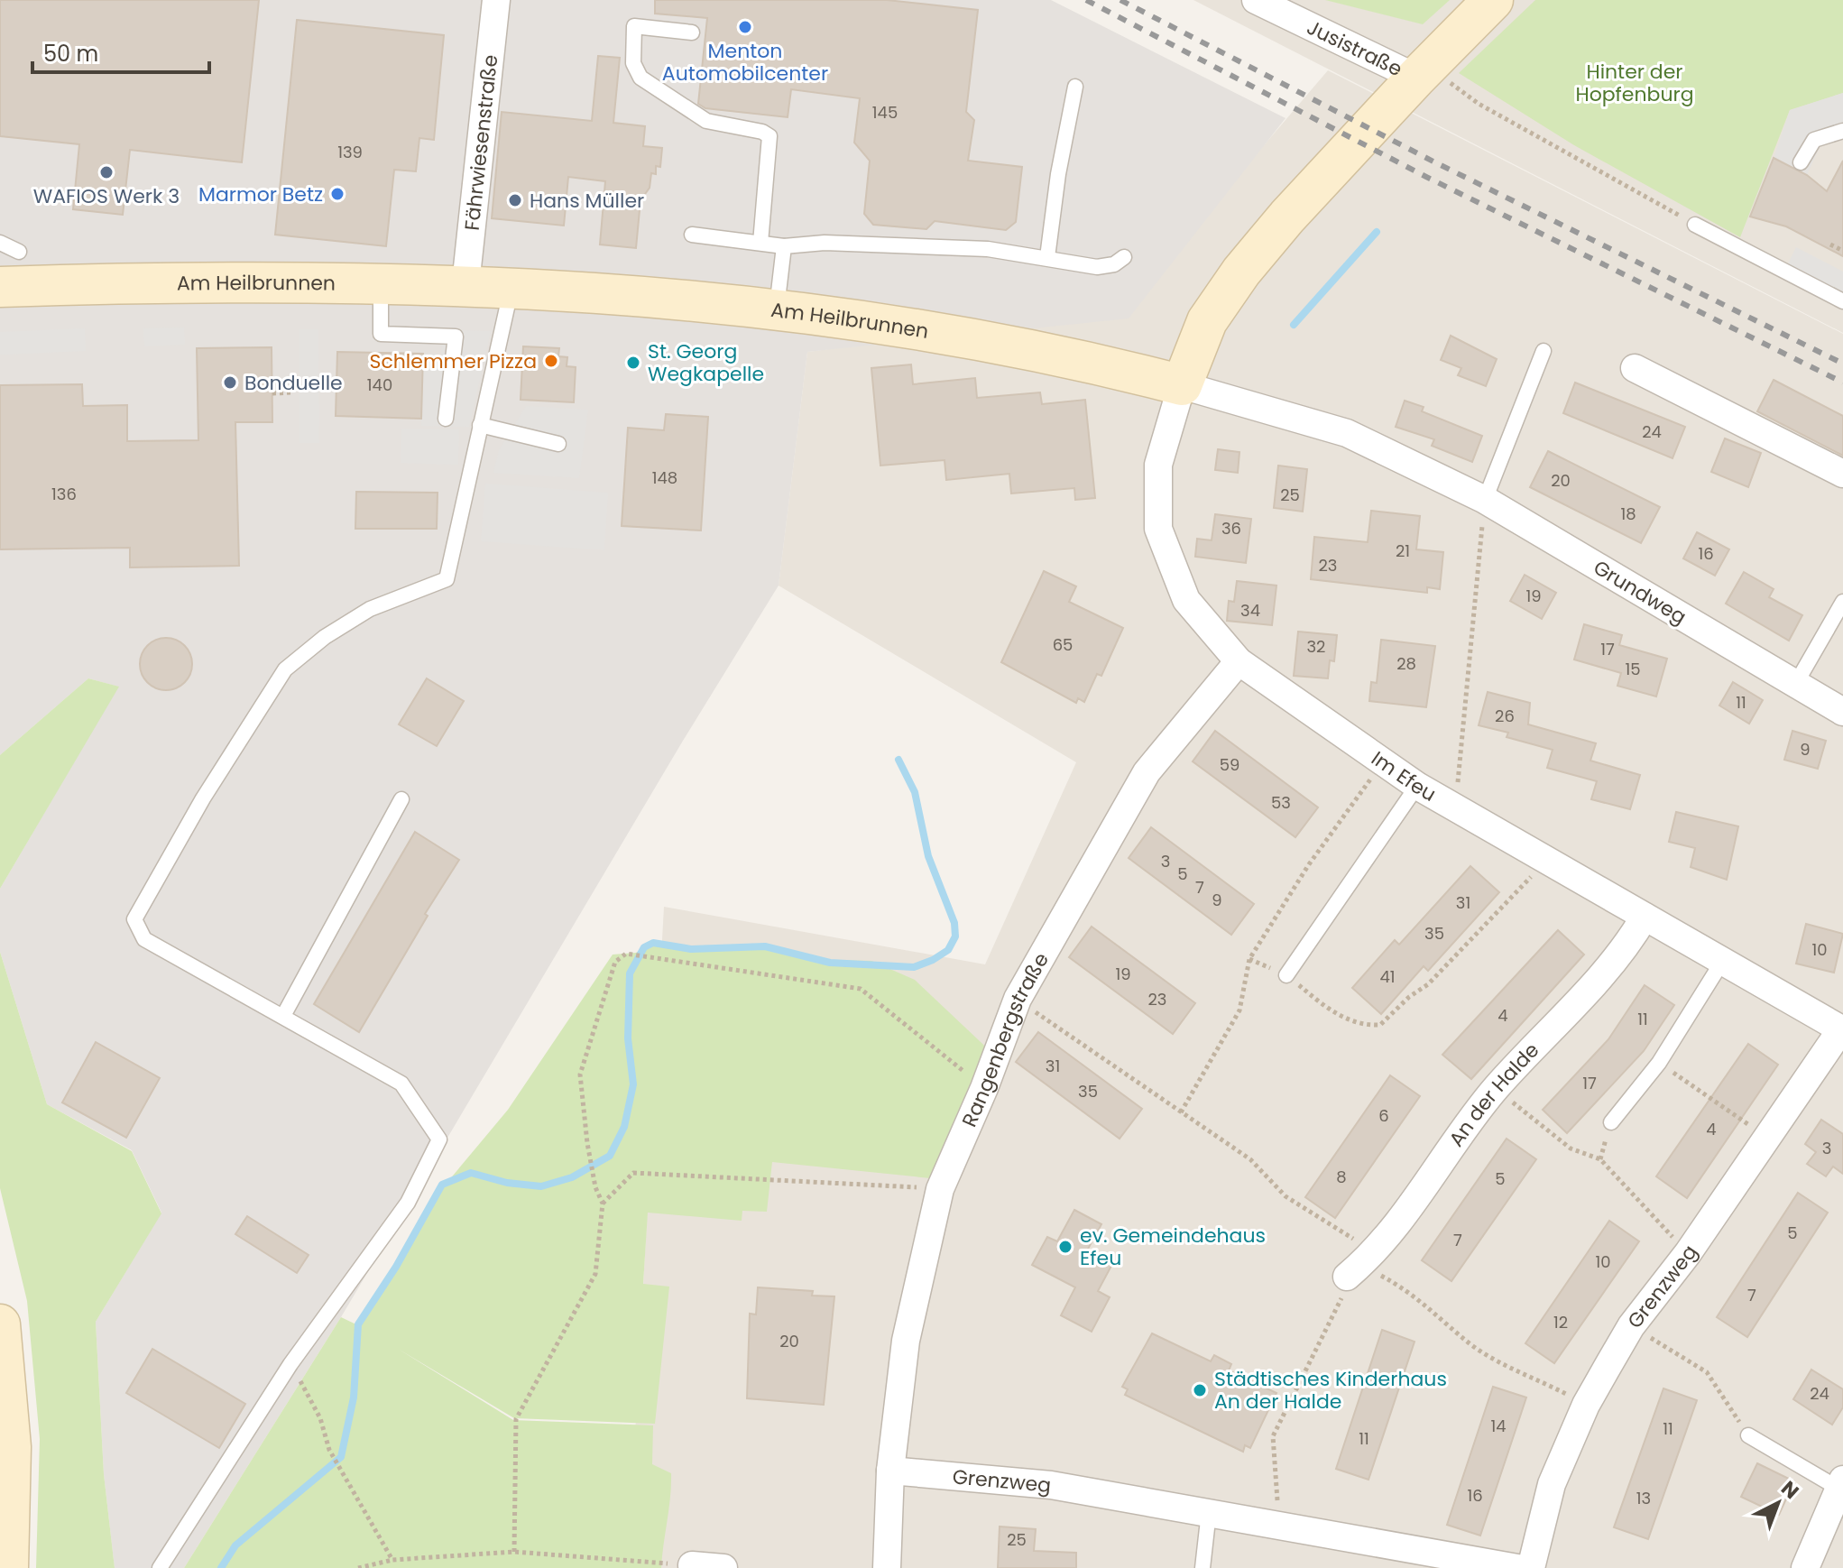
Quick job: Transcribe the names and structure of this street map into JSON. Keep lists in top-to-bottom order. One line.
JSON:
{"streets":{"street":["Jusistraße","Fährwiesenstraße","Am Heilbrunnen","Grundweg","Im Efeu","Rangenbergstraße","An der Halde","Grenzweg"]},"crossings":[["Fährwiesenstraße","Am Heilbrunnen"],["Am Heilbrunnen","Grundweg"],["Am Heilbrunnen","Im Efeu"],["Grundweg","Im Efeu"],["Im Efeu","Rangenbergstraße"],["Im Efeu","An der Halde"],["Im Efeu","Grenzweg"],["Rangenbergstraße","Grenzweg"]],"parks":["Hinter der Hopfenburg"],"places":["Menton Automobilcenter","WAFIOS Werk 3","Marmor Betz","Hans Müller","Schlemmer Pizza","St. Georg Wegkapelle","Bonduelle","ev. Gemeindehaus Efeu","Städtisches Kinderhaus An der Halde"],"house_numbers":["145","139","140","24","148","20","136","25","18","36","21","16","23","19","34","65","32","17","28","15","11","26","9","59","53","3","5","7","9","31","35","10","19","41","23","4","11","31","17","35","6","4","3","8","5","5","7","10","7","12","20","24","14","11","11","16","13","25"],"scale_bar":"50 m","north":"top right"}
